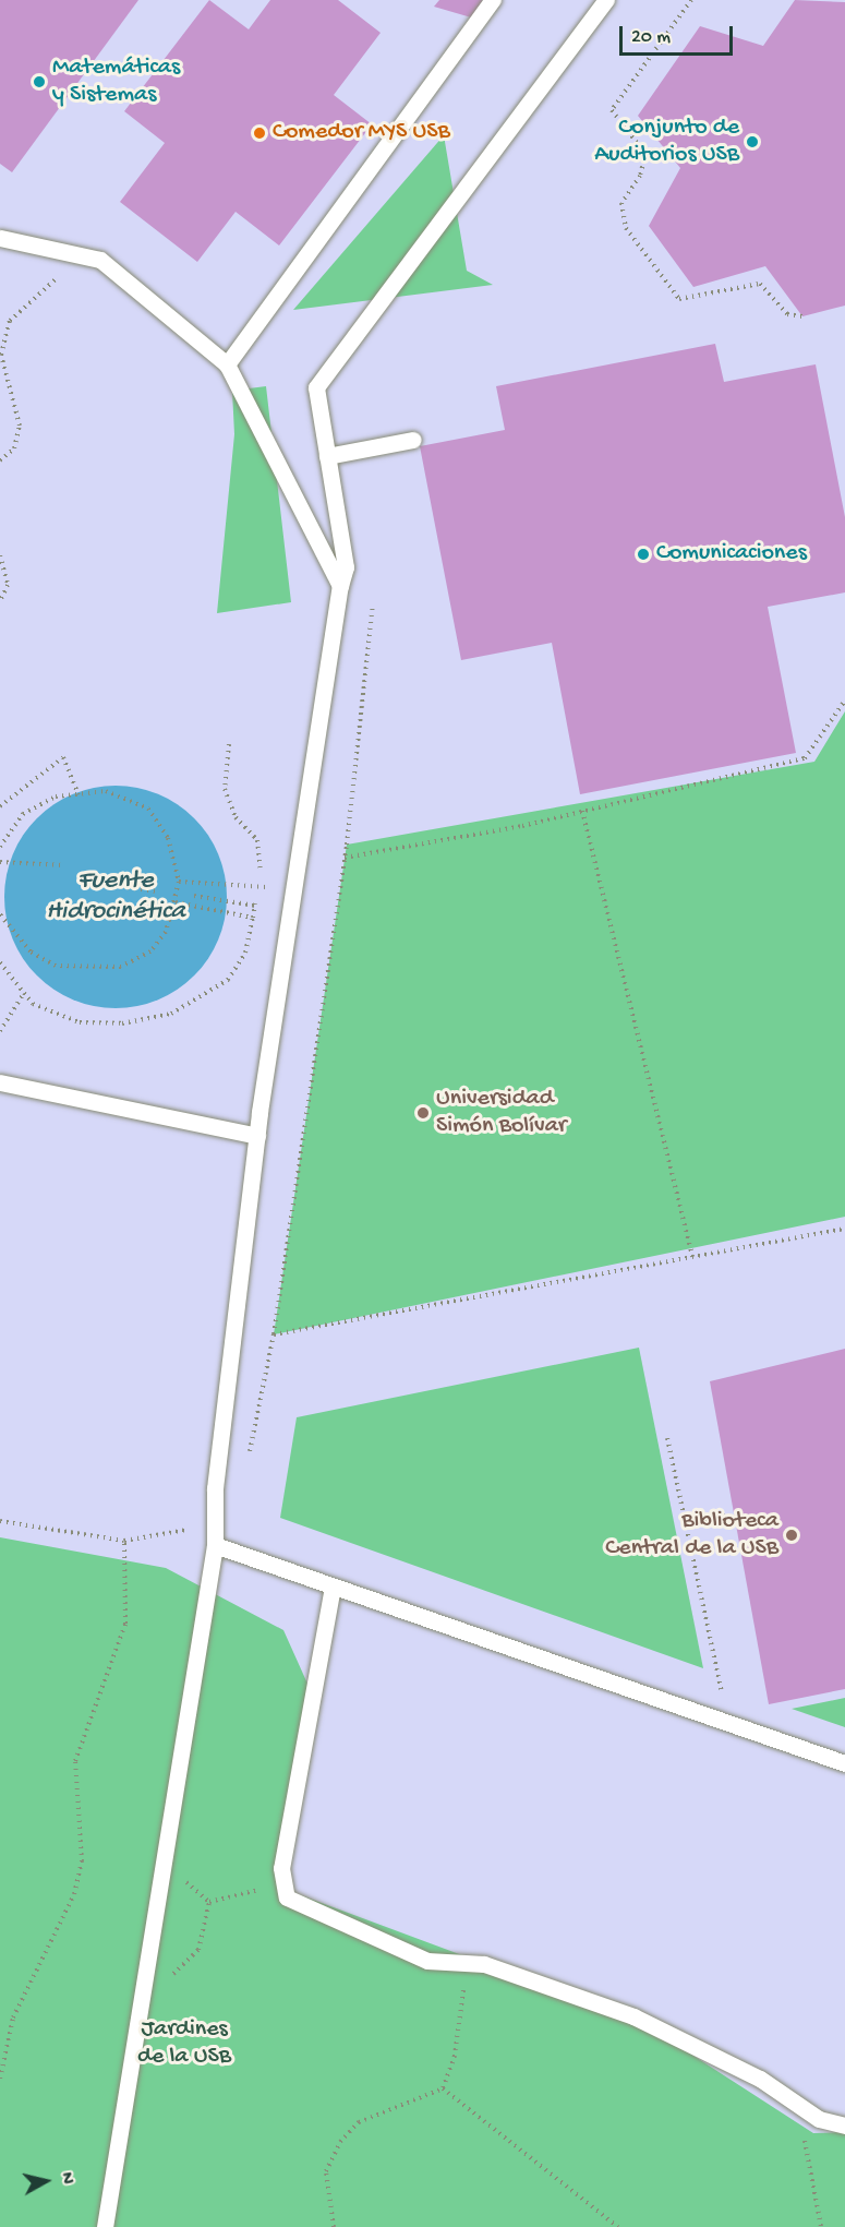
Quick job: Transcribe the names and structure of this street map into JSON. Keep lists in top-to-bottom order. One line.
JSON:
{"water":["Fuente Hidrocinética"],"parks":["Jardines de la USB"],"places":["Matemáticas y Sistemas","Comedor MYS USB","Conjunto de Auditorios USB","Comunicaciones","Universidad Simón Bolívar","Biblioteca Central de la USB"],"scale_bar":"20 m","north":"right"}
